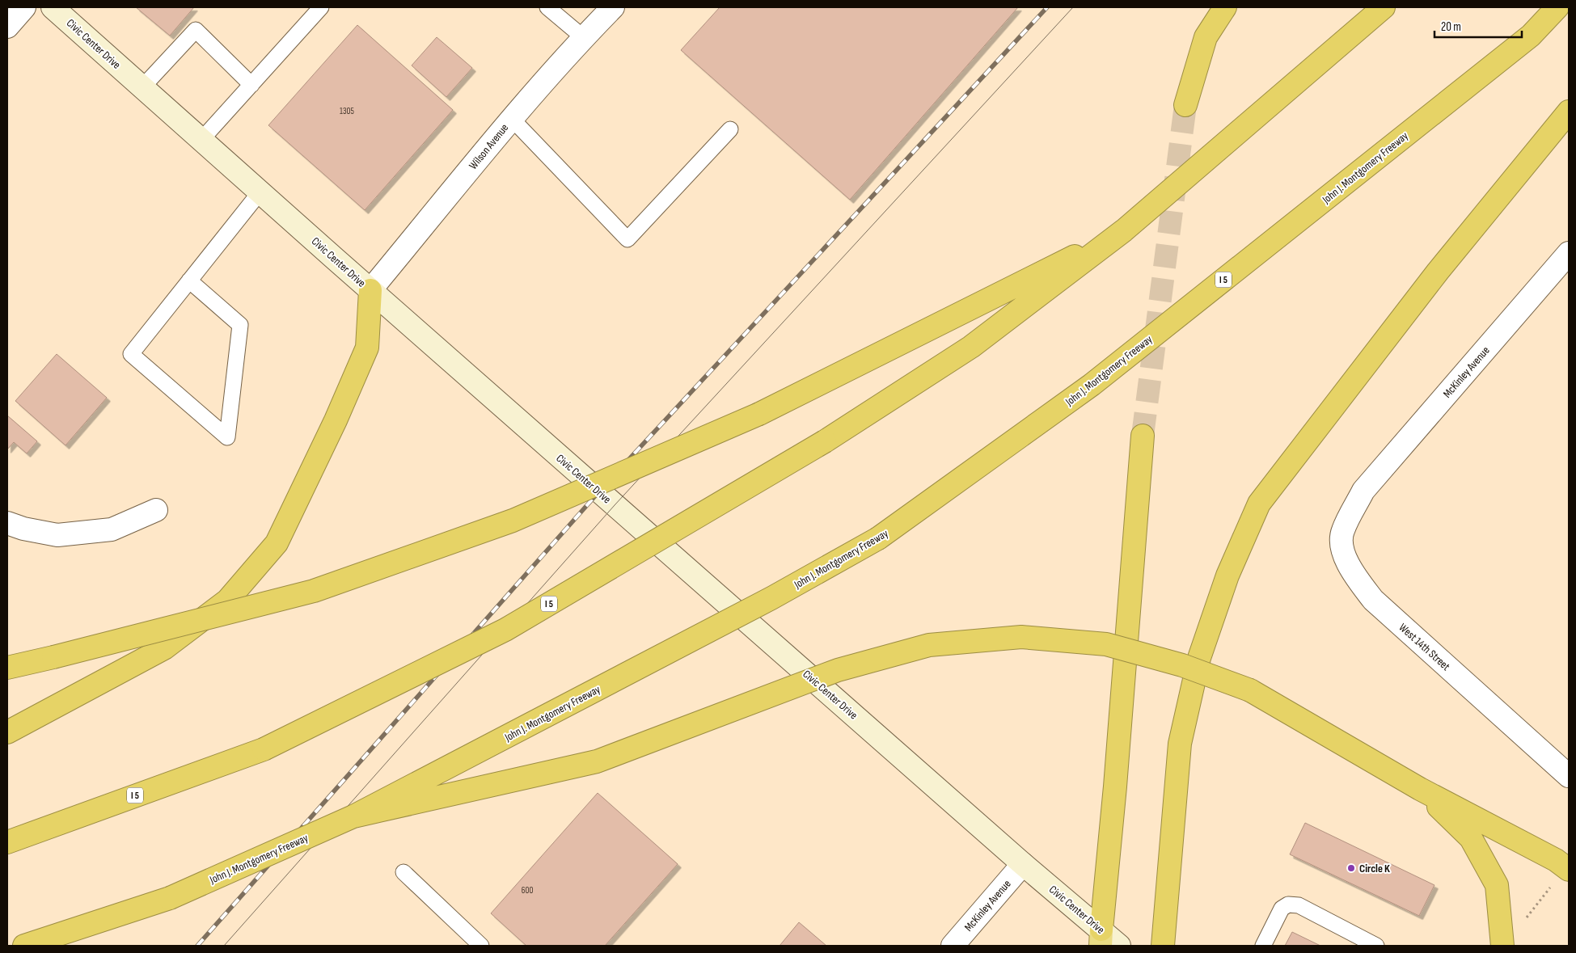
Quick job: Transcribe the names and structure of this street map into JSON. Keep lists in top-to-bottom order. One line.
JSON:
{"streets":{"highway":["John J. Montgomery Freeway","I 5"],"main road":["Civic Center Drive"],"street":["Wilson Avenue","McKinley Avenue","West 14th Street"]},"crossings":[["Civic Center Drive","Wilson Avenue"],["Civic Center Drive","McKinley Avenue"],["McKinley Avenue","West 14th Street"]],"places":["Circle K"],"house_numbers":["1305","600"],"scale_bar":"20 m"}
